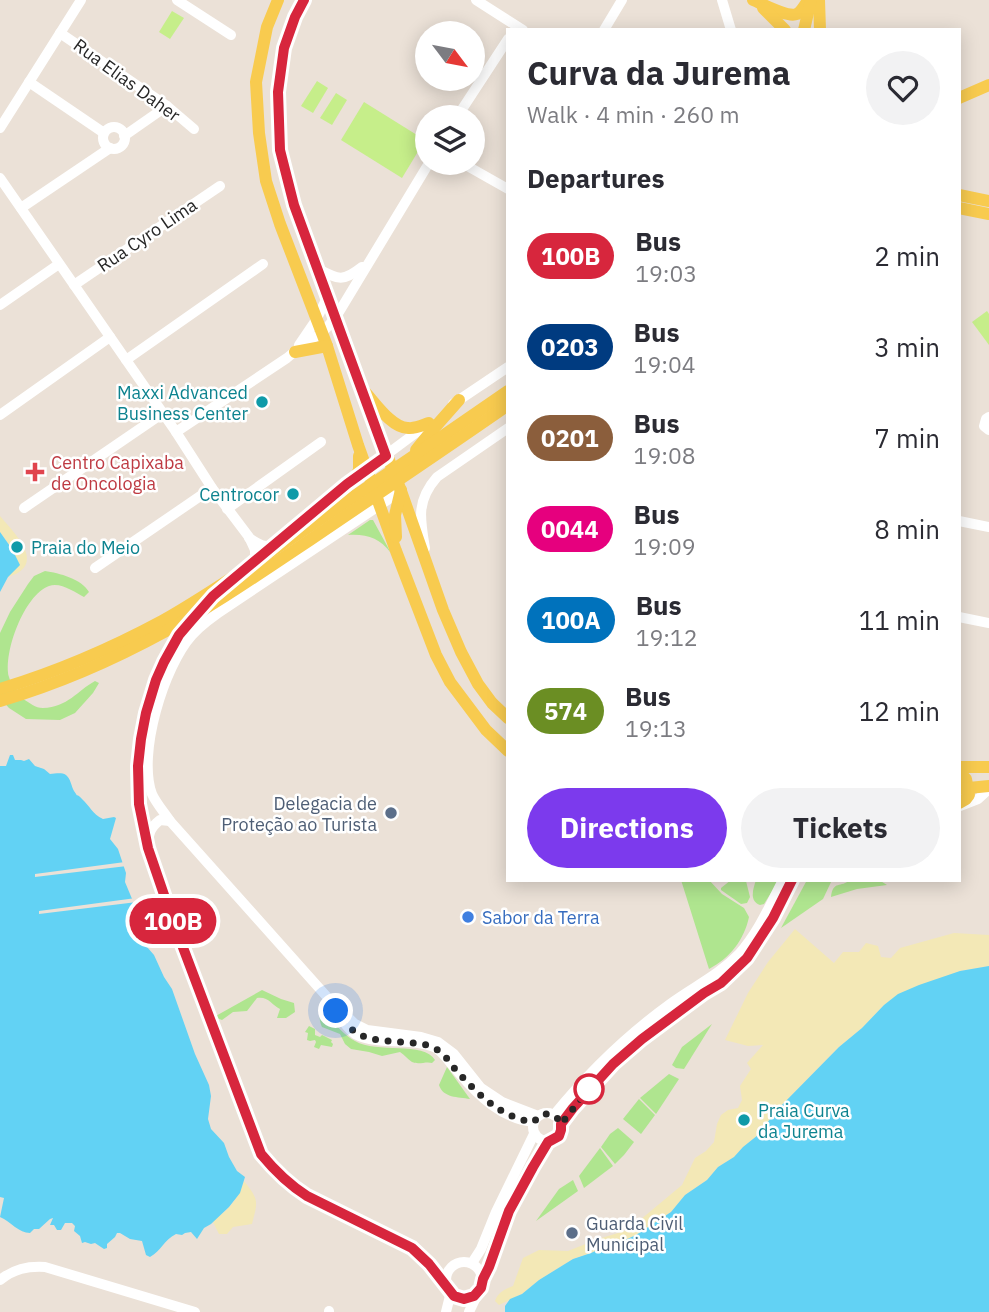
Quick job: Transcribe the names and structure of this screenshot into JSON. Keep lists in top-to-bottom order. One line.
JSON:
{"streets":{"street":["Rua Elias Daher","Rua Cyro Lima"]},"places":{"other":["Maxxi Advanced Business Center","Centrocor","Praia do Meio","Delegacia de Proteção ao Turista","Sabor da Terra","Praia Curva da Jurema","Guarda Civil Municipal"],"health":["Centro Capixaba de Oncologia"]},"lines":["bus line 100B"],"north":"bottom right","page":{"on_map":"100B","heading":[["Curva da Jurema","Walk · 4 min · 260 m"],"Departures"],"list":[{"mark":"100B","name":"Bus","note":"19:03","value":"2 min"},{"mark":"0203","name":"Bus","note":"19:04","value":"3 min"},{"mark":"0201","name":"Bus","note":"19:08","value":"7 min"},{"mark":"0044","name":"Bus","note":"19:09","value":"8 min"},{"mark":"100A","name":"Bus","note":"19:12","value":"11 min"},{"mark":"574","name":"Bus","note":"19:13","value":"12 min"}],"buttons":["Directions","Tickets"]}}
